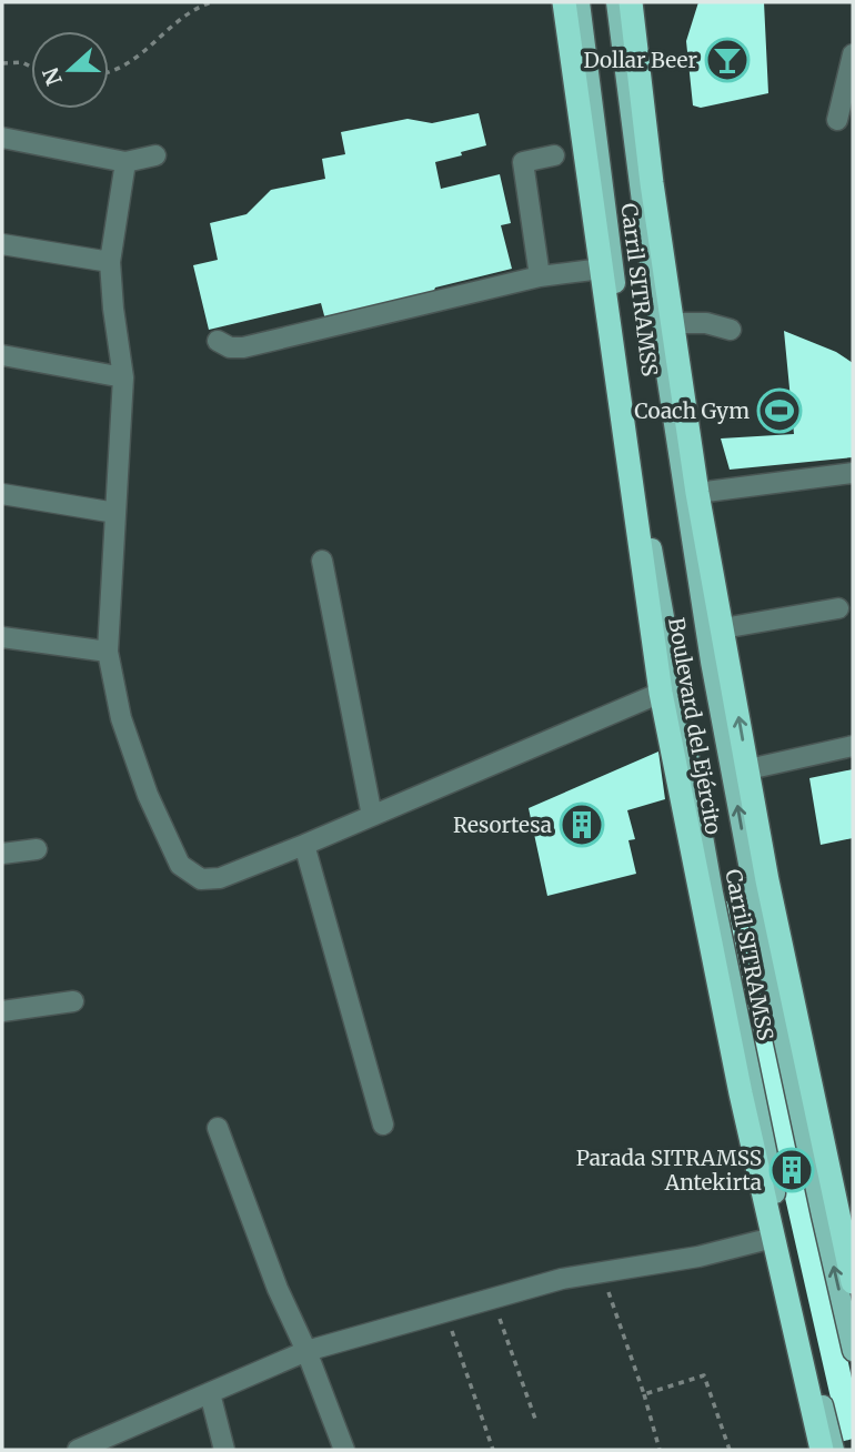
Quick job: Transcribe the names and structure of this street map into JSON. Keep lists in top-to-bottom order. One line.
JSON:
{"streets":{"highway":["Boulevard del Ejército"],"main road":["Carril SITRAMSS"]},"places":{"bar":["Dollar Beer"],"sports":["Coach Gym"],"building":["Resortesa","Parada SITRAMSS Antekirta"]},"north":"left"}
